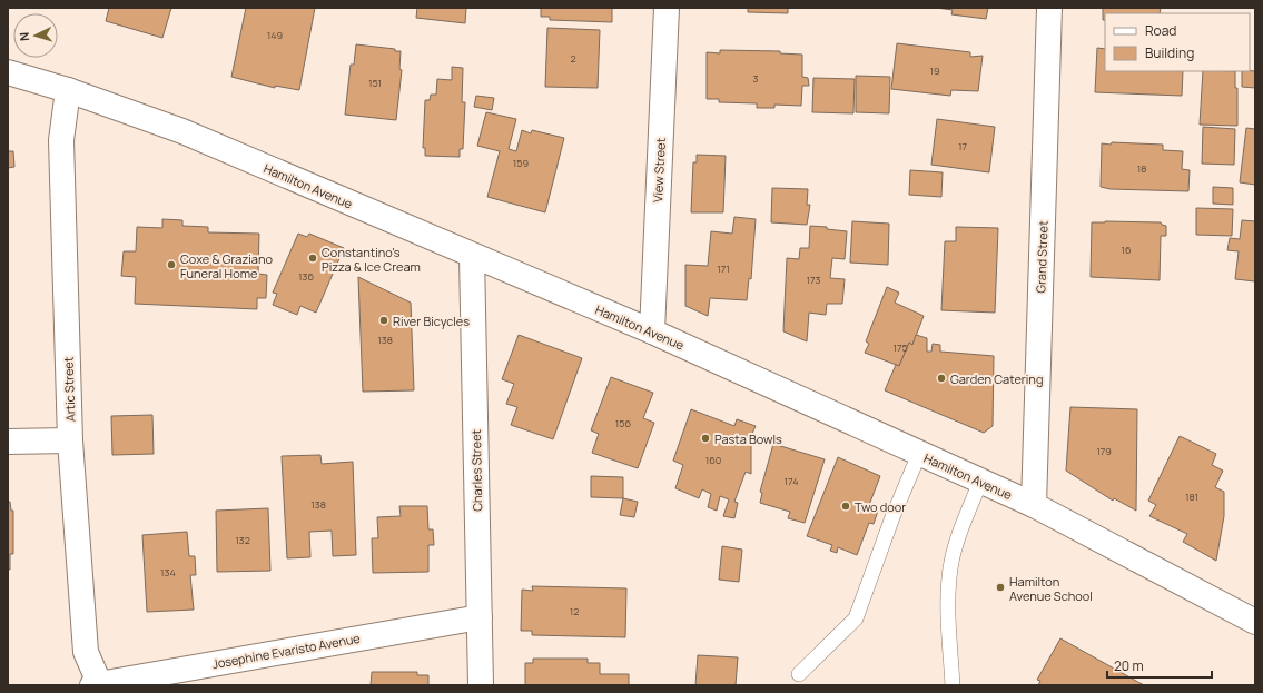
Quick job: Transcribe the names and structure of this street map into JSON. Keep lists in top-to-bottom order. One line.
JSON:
{"streets":{"street":["View Street","Hamilton Avenue","Grand Street","Artic Street","Charles Street","Josephine Evaristo Avenue"]},"crossings":[["View Street","Hamilton Avenue"],["Hamilton Avenue","Grand Street"],["Hamilton Avenue","Artic Street"],["Hamilton Avenue","Charles Street"],["Artic Street","Josephine Evaristo Avenue"],["Charles Street","Josephine Evaristo Avenue"]],"places":["Constantino's Pizza & Ice Cream","Coxe & Graziano Funeral Home","River Bicycles","Garden Catering","Pasta Bowls","Two door","Hamilton Avenue School"],"house_numbers":["149","2","19","3","151","17","159","18","16","171","136","173","138","175","156","179","160","174","181","138","132","134","12"],"legend":["Road","Building"],"scale_bar":"20 m","north":"left"}
